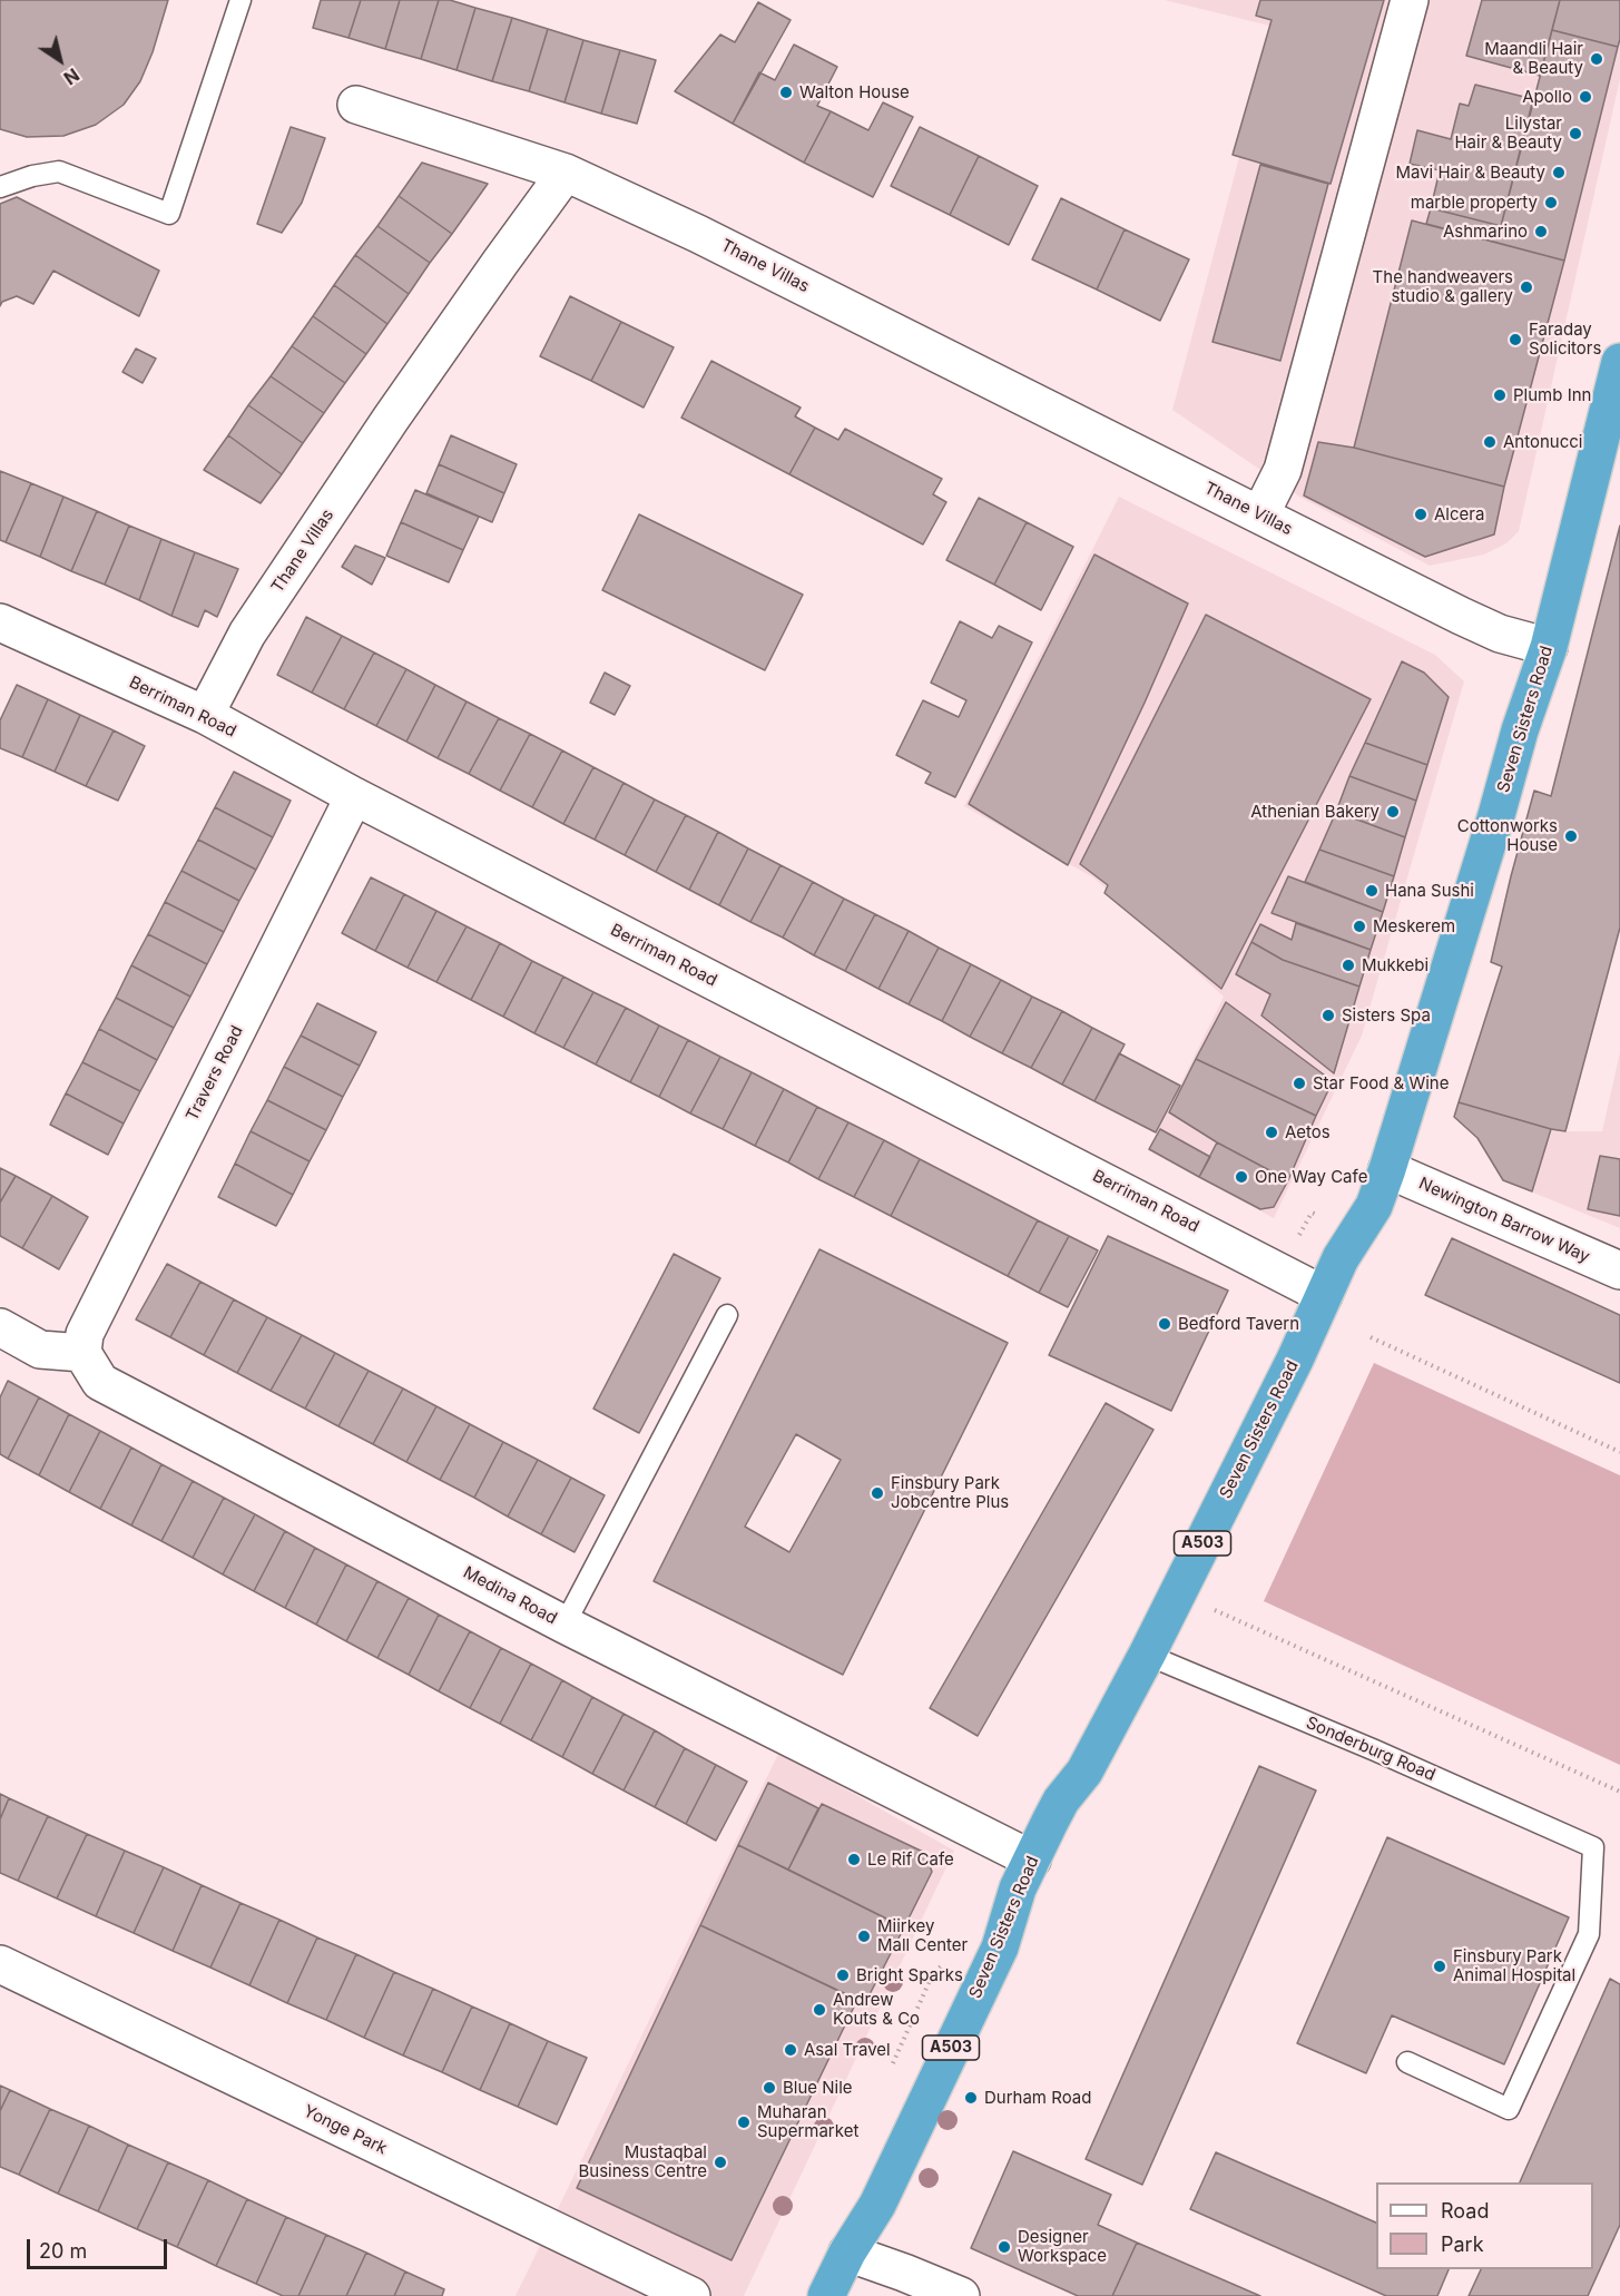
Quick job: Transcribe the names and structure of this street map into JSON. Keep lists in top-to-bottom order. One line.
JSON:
{"streets":{"highway":["Seven Sisters Road","A503"],"street":["Thane Villas","Berriman Road","Travers Road","Newington Barrow Way","Medina Road","Yonge Park"],"lane":["Sonderburg Road"]},"crossings":[["Thane Villas","Berriman Road"],["Thane Villas","Seven Sisters Road"],["Berriman Road","Seven Sisters Road"],["Berriman Road","Travers Road"],["Seven Sisters Road","Newington Barrow Way"],["Seven Sisters Road","Medina Road"],["Seven Sisters Road","Sonderburg Road"],["Travers Road","Medina Road"]],"places":["Maandli Hair & Beauty","Walton House","Apollo","Lilystar Hair & Beauty","Mavi Hair & Beauty","marble property","Ashmarino","The handweavers studio & gallery","Faraday Solicitors","Plumb Inn","Antonucci","Alcera","Athenian Bakery","Cottonworks House","Hana Sushi","Meskerem","Mukkebi","Sisters Spa","Star Food & Wine","Aetos","One Way Cafe","Bedford Tavern","Finsbury Park Jobcentre Plus","Le Rif Cafe","Miirkey Mall Center","Finsbury Park Animal Hospital","Bright Sparks","Andrew Kouts & Co","Asal Travel","Blue Nile","Durham Road","Muharan Supermarket","Mustaqbal Business Centre","Designer Workspace"],"legend":["Road","Park"],"scale_bar":"20 m","north":"bottom right"}
